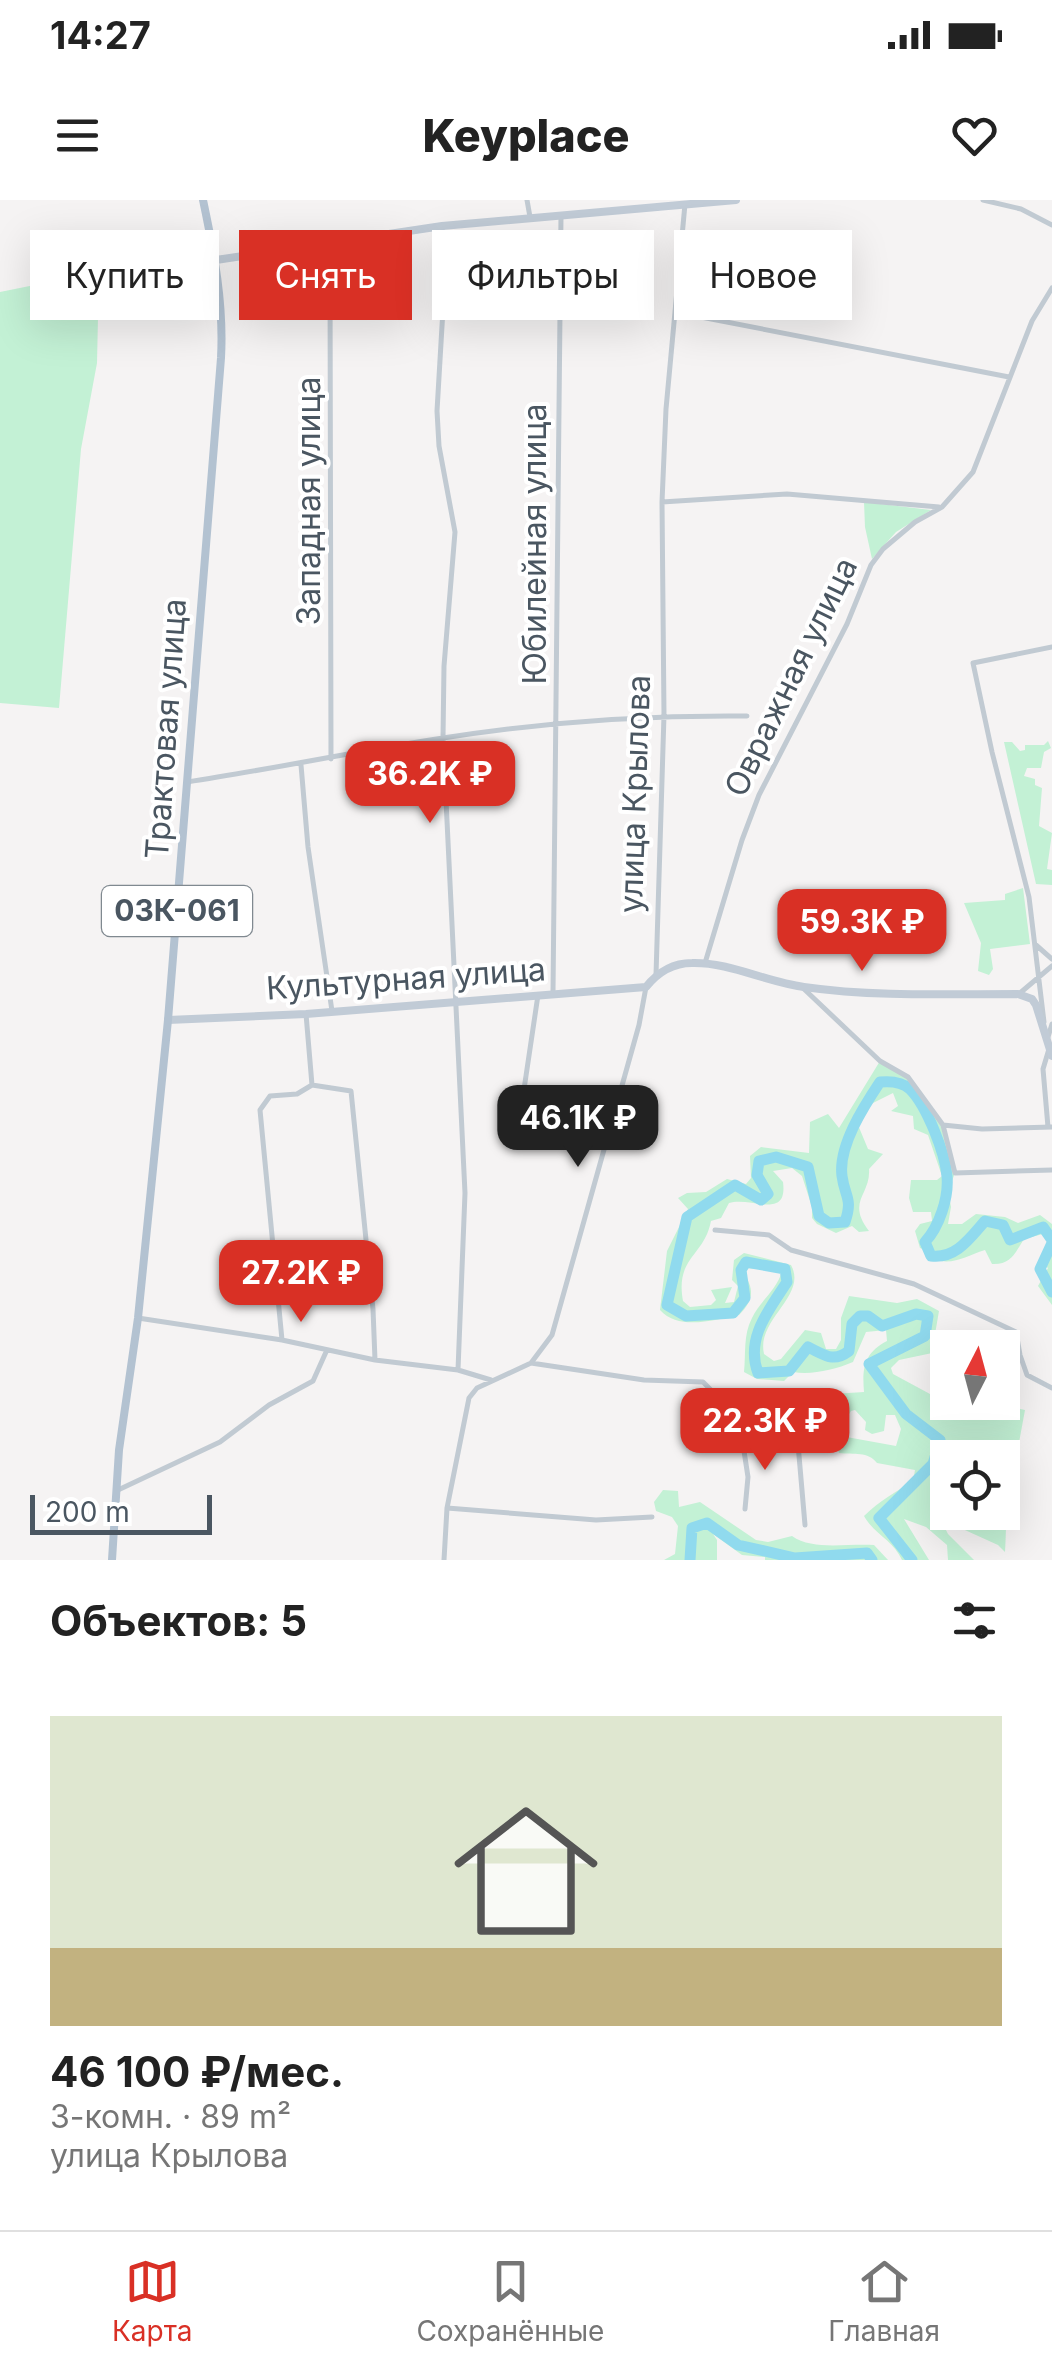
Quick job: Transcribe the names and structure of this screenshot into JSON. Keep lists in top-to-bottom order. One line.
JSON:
{"streets":{"main road":["Трактовая улица","03К-061"],"street":["Западная улица","Юбилейная улица","Овражная улица","улица Крылова","Культурная улица"]},"crossings":[["Юбилейная улица","Культурная улица"],["Трактовая улица","Культурная улица"]],"scale_bar":"200 m","north":"top","page":{"status":"14:27","header":"Keyplace","chip":["Купить","Снять","Фильтры","Новое"],"price":["36.2K ₽","59.3K ₽","46.1K ₽","27.2K ₽","22.3K ₽"],"scale":"200 m","heading":"Объектов: 5","list":[{"name":"46 100 ₽/мес.","note":"3-комн. · 89 m² · улица Крылова"}],"tabs":["Карта","Сохранённые","Главная"]}}
